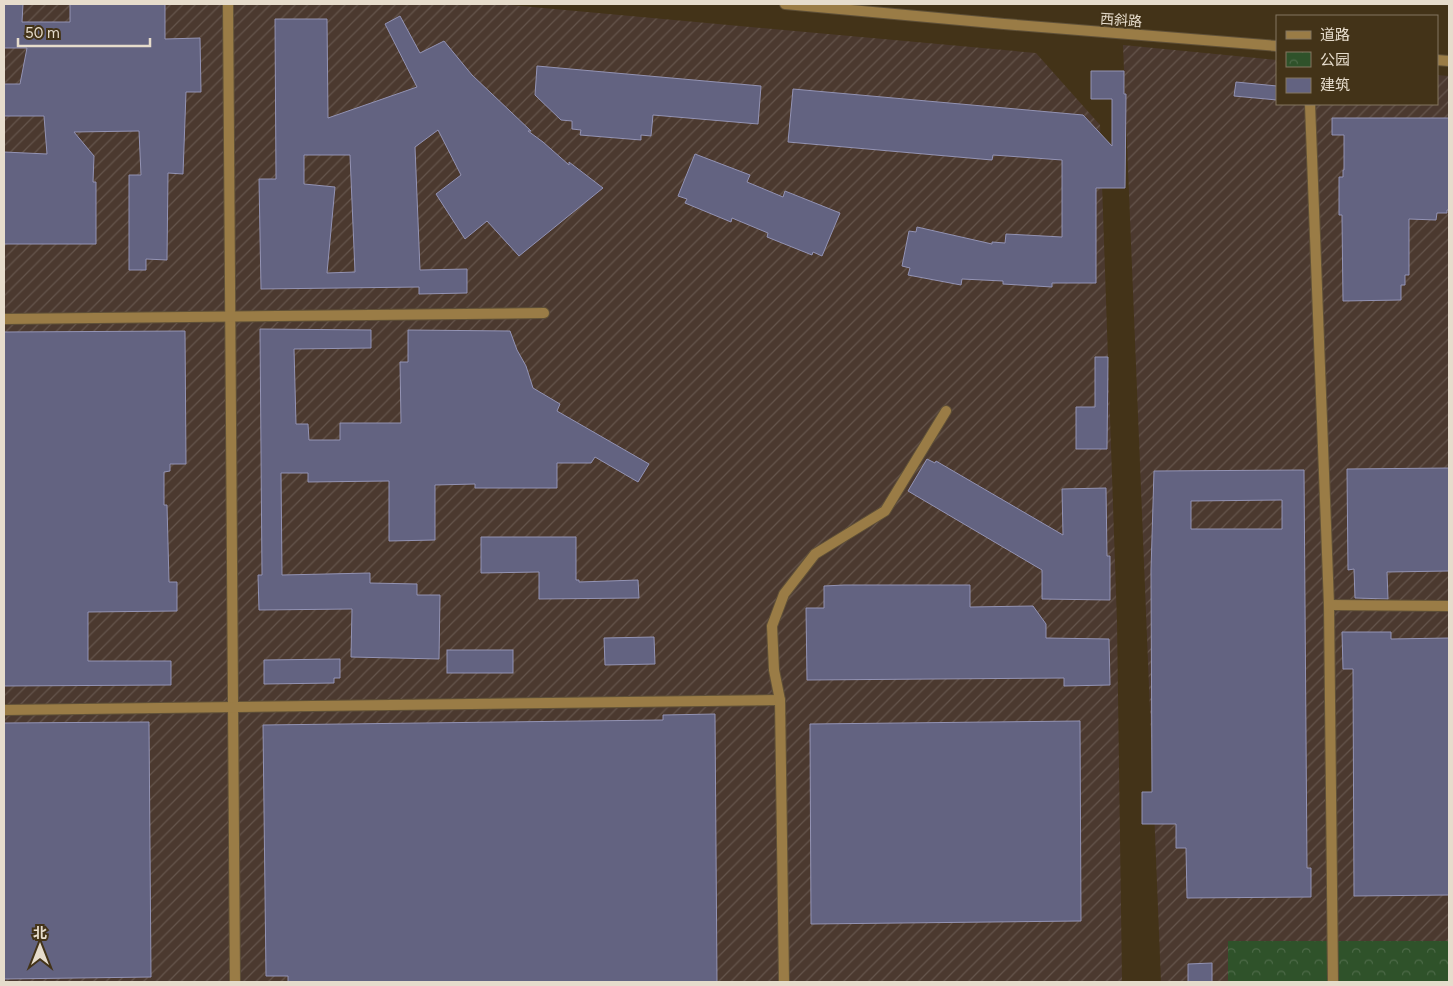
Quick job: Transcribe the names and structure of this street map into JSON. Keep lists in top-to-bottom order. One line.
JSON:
{"streets":{"street":["西斜路"]},"legend":["道路","公园","建筑"],"scale_bar":"50 m","north":"top"}
